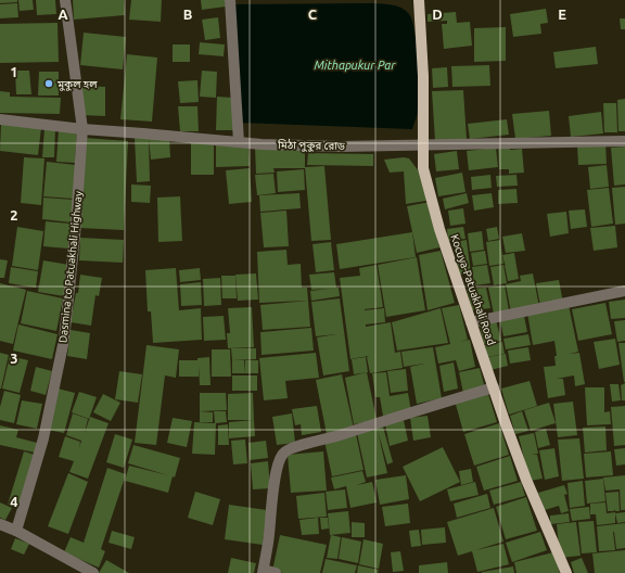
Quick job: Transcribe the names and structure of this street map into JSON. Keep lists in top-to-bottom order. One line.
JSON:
{"streets":{"main road":["Kocuya-Patuakhali Road"],"street":["মিঠা পুকুর রোড","Dasmina to Patuakhali Highway"]},"crossings":[["মিঠা পুকুর রোড","Dasmina to Patuakhali Highway"],["মিঠা পুকুর রোড","Kocuya-Patuakhali Road"]],"water":["Mithapukur Par"],"places":["মুকুল হল"],"grid":{"columns":["A","B","C","D","E"],"rows":["1","2","3","4"]}}
